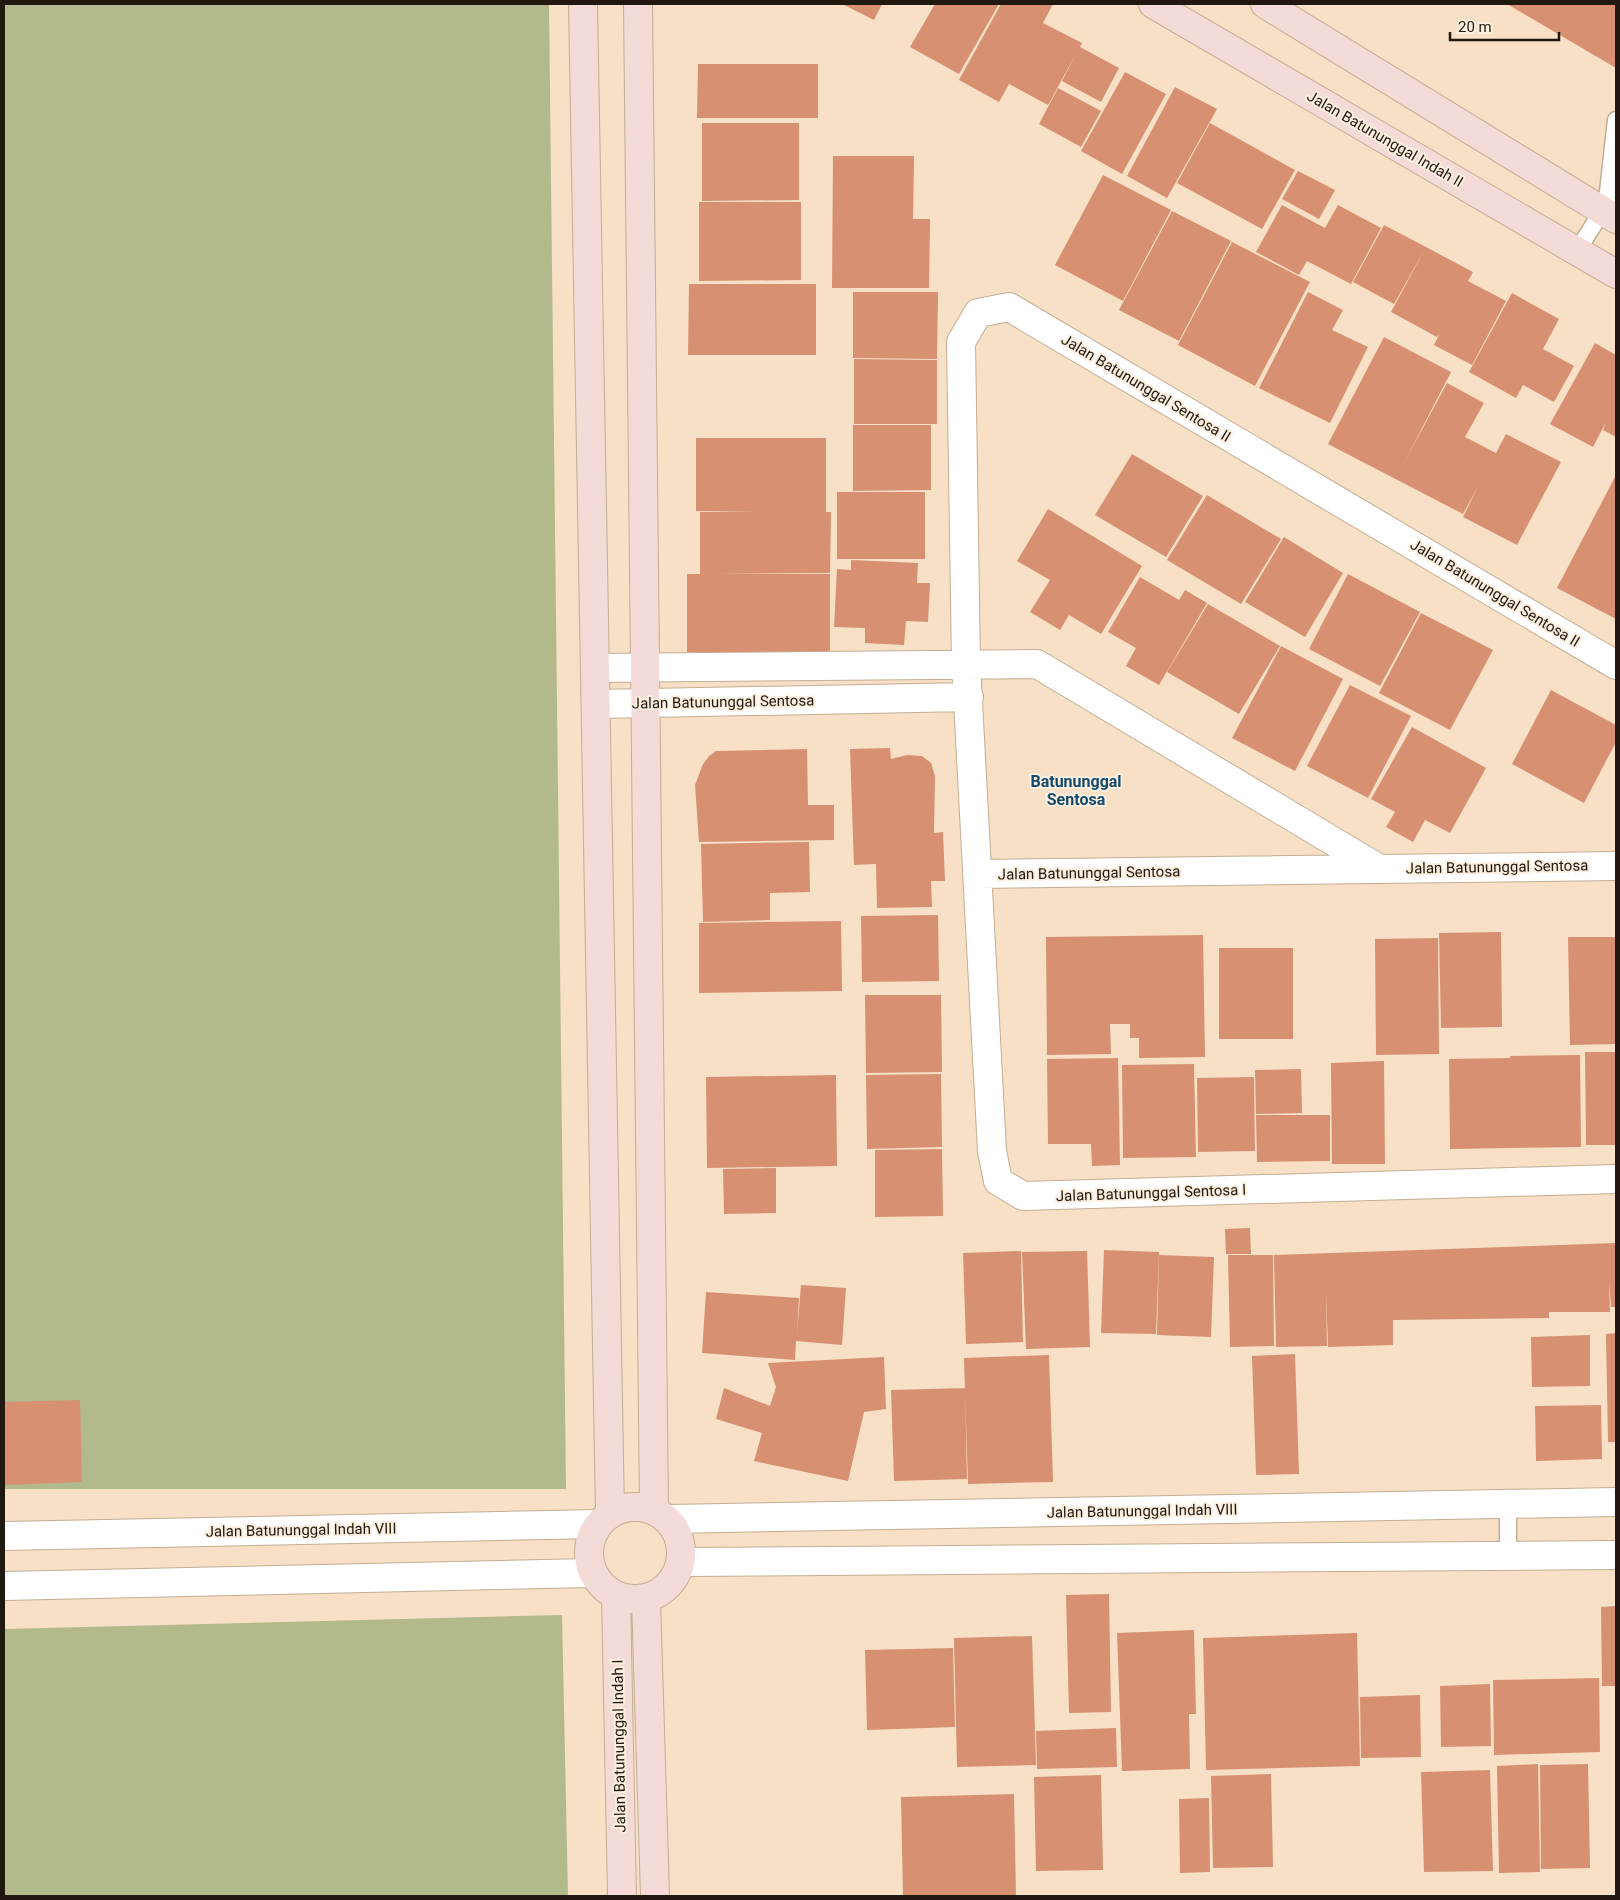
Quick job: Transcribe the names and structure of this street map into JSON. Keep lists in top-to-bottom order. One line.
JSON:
{"streets":{"street":["Jalan Batununggal Indah II","Jalan Batununggal Sentosa II","Jalan Batununggal Sentosa","Jalan Batununggal Sentosa I","Jalan Batununggal Indah VIII","Jalan Batununggal Indah I"]},"crossings":[["Jalan Batununggal Sentosa II","Jalan Batununggal Sentosa"],["Jalan Batununggal Sentosa","Jalan Batununggal Sentosa I"],["Jalan Batununggal Indah VIII","Jalan Batununggal Indah I"]],"districts":["Batununggal Sentosa"],"scale_bar":"20 m"}
